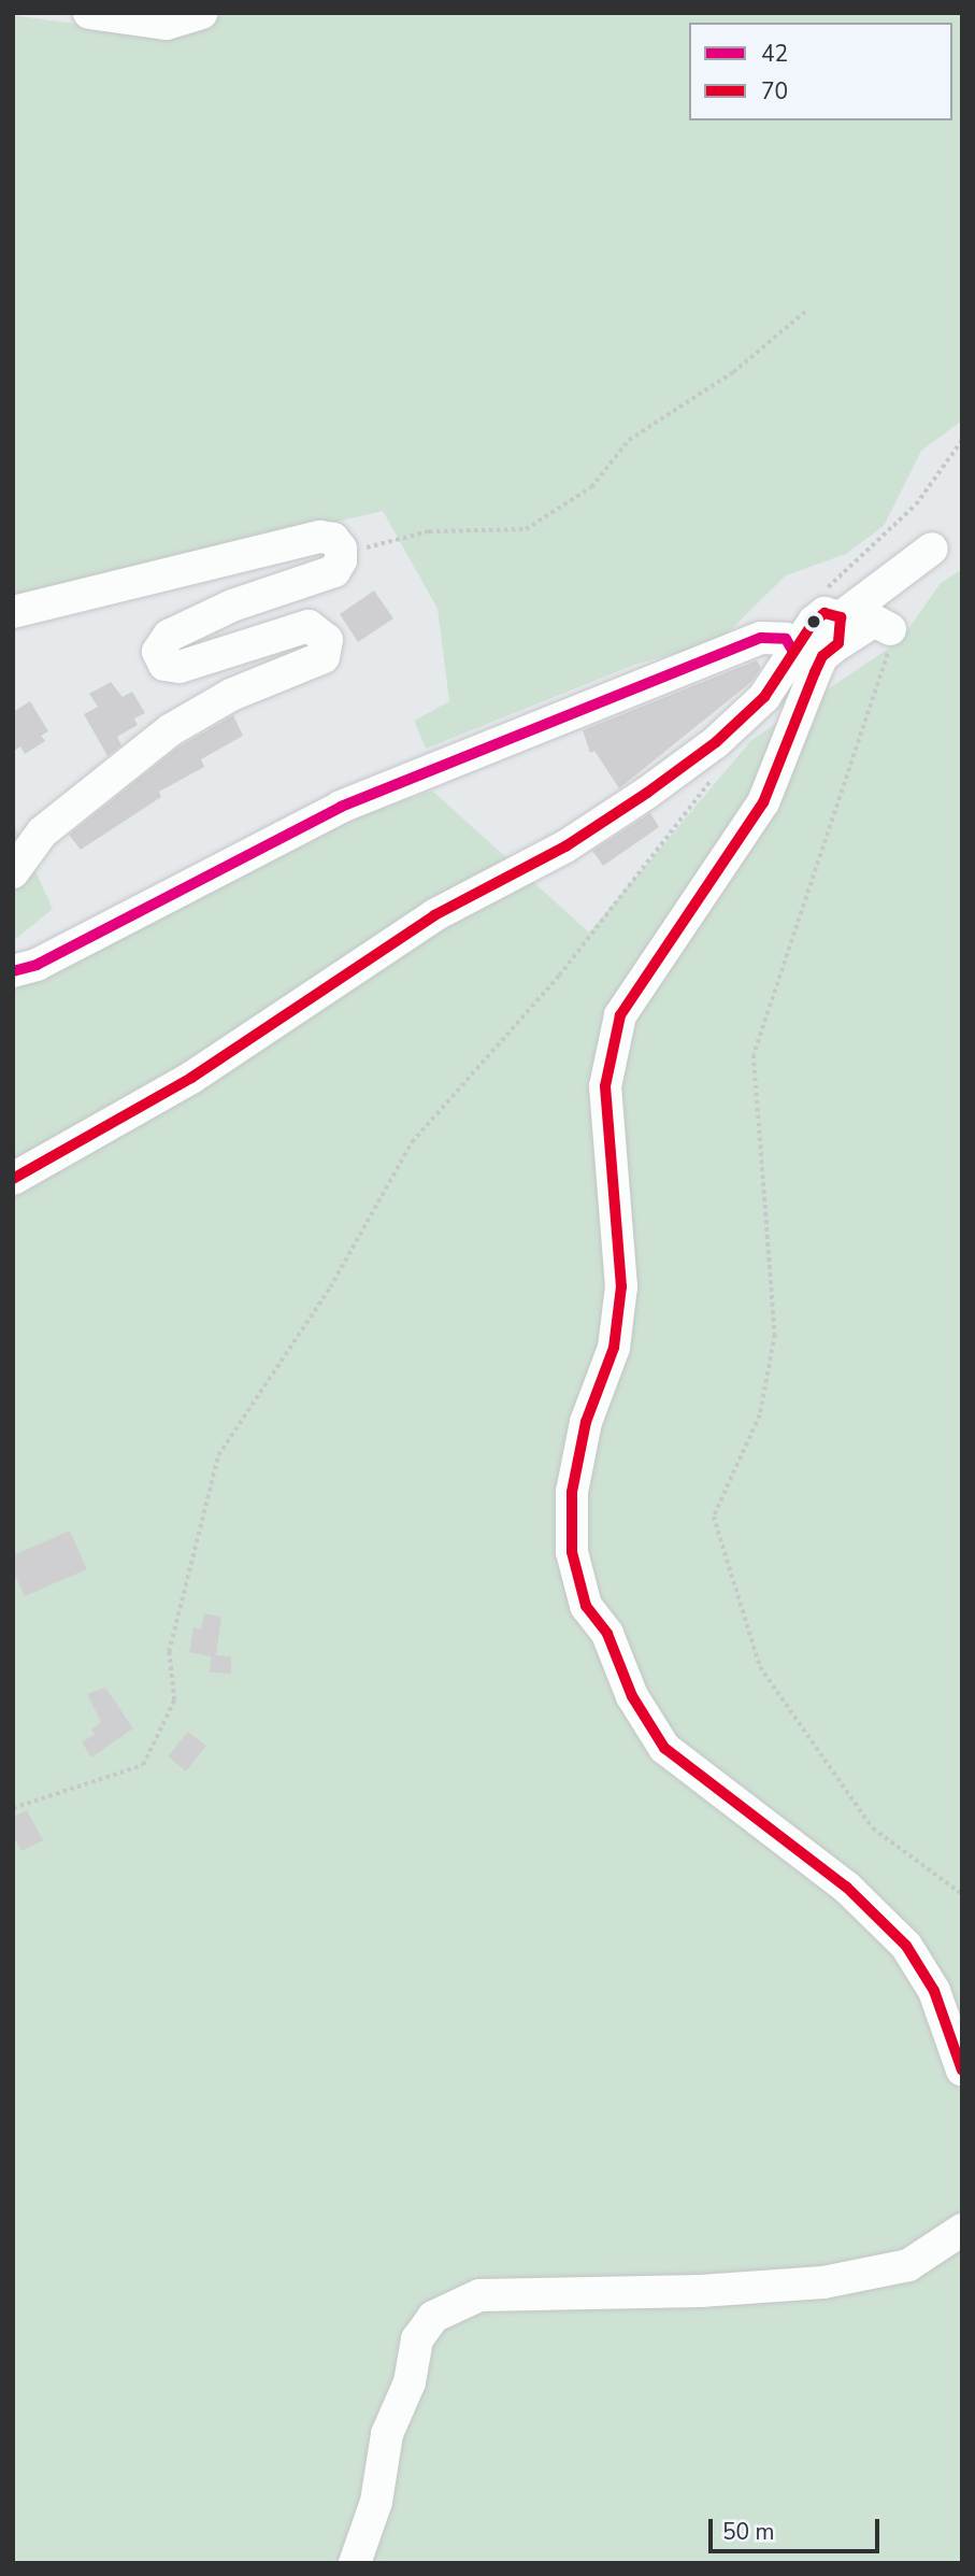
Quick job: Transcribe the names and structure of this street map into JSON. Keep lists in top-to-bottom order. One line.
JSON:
{"lines":["transit line 70","transit line 42"],"legend":["42","70"],"scale_bar":"50 m"}
